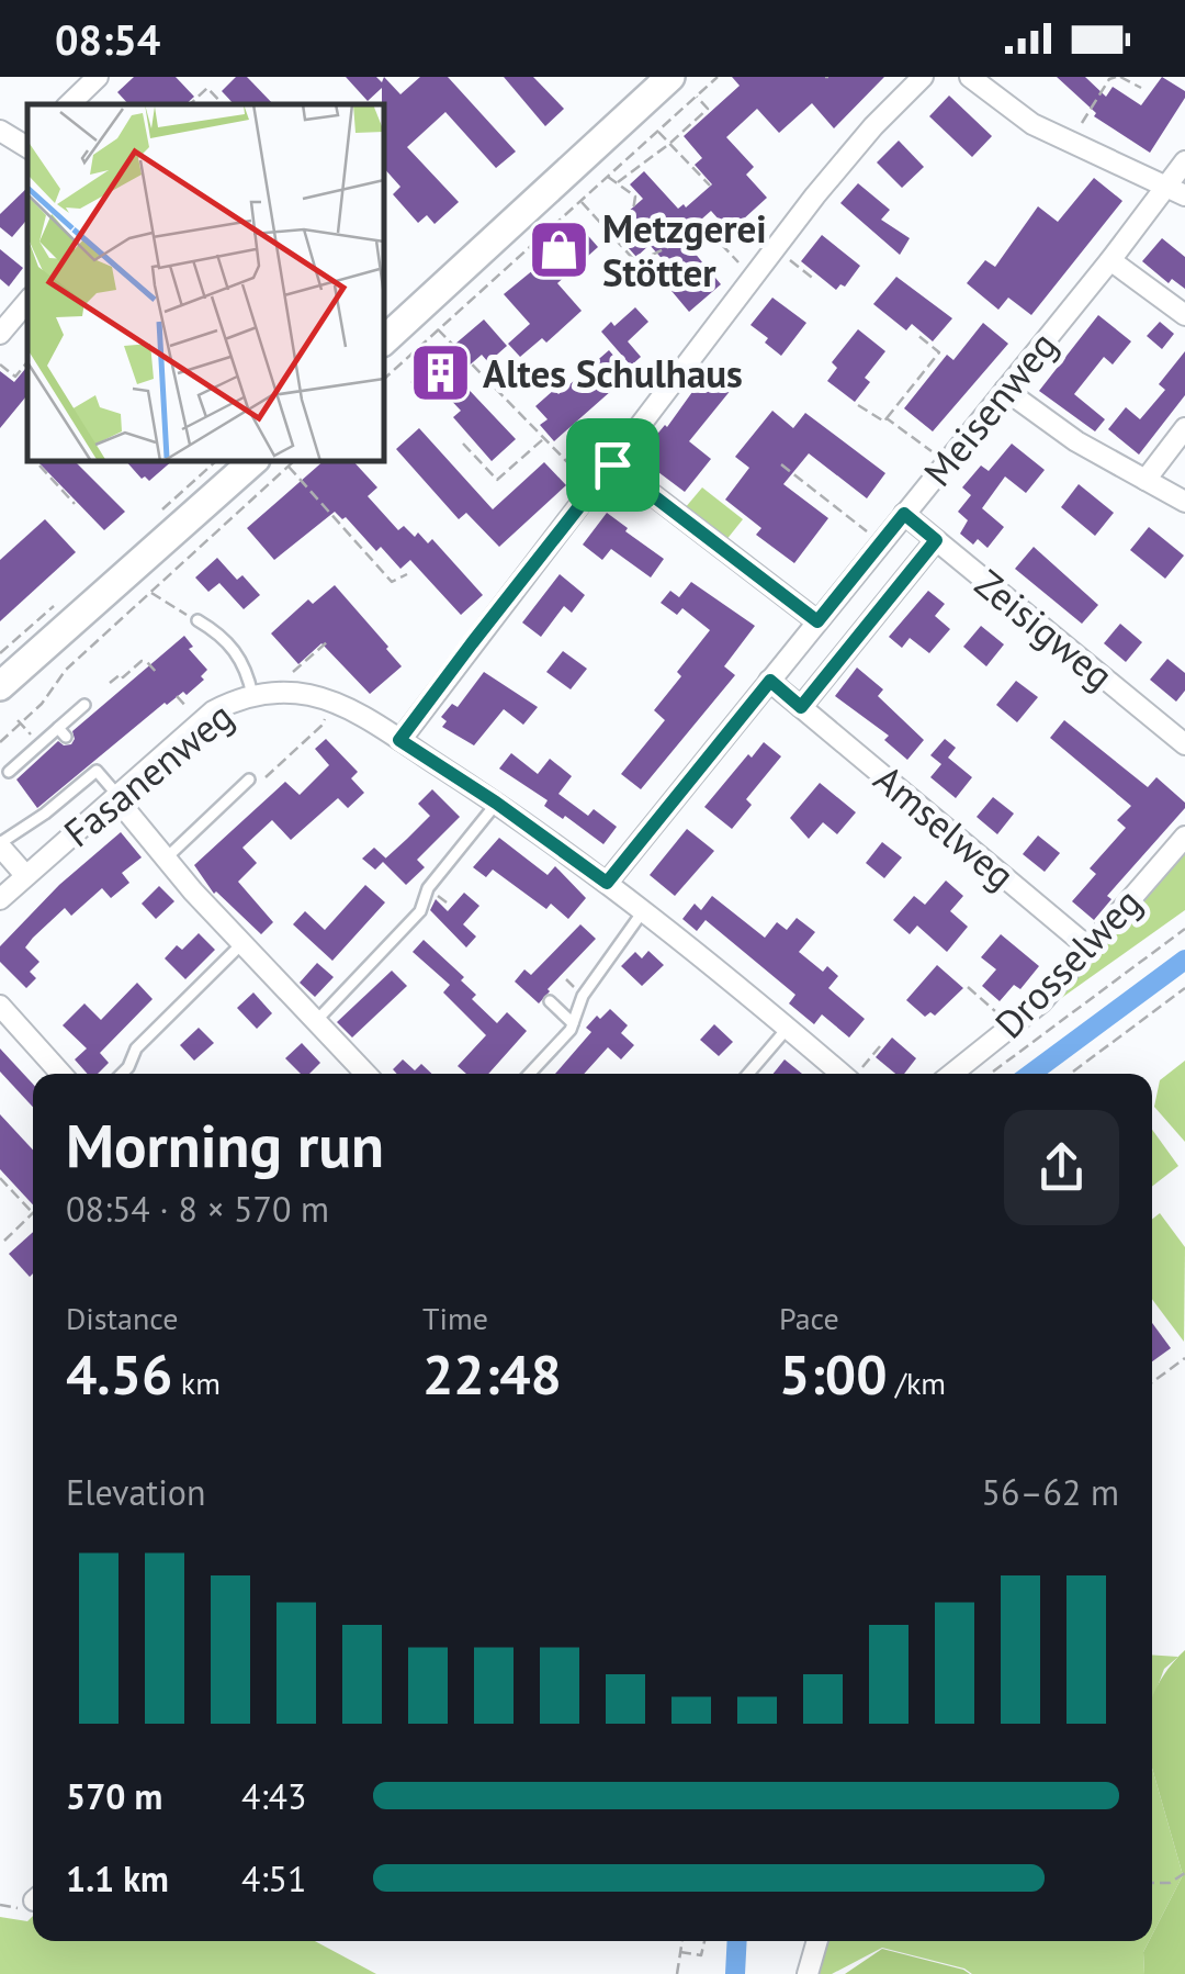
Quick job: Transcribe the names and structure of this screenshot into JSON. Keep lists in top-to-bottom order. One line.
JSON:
{"streets":{"street":["Meisenweg","Zeisigweg","Fasanenweg","Amselweg","Drosselweg"]},"crossings":[["Meisenweg","Zeisigweg"],["Meisenweg","Fasanenweg"],["Meisenweg","Amselweg"],["Amselweg","Drosselweg"]],"places":{"shop":["Metzgerei Stötter"],"building":["Altes Schulhaus"]},"page":{"status":"08:54","heading":["Morning run","08:54 · 8 × 570 m"],"stats":[["Distance","4.56 km"],["Time","22:48"],["Pace","5:00 /km"]],"chart":["Elevation","56–62 m"],"list":[{"name":"570 m","note":"4:43"},{"name":"1.1 km","note":"4:51"}]}}
